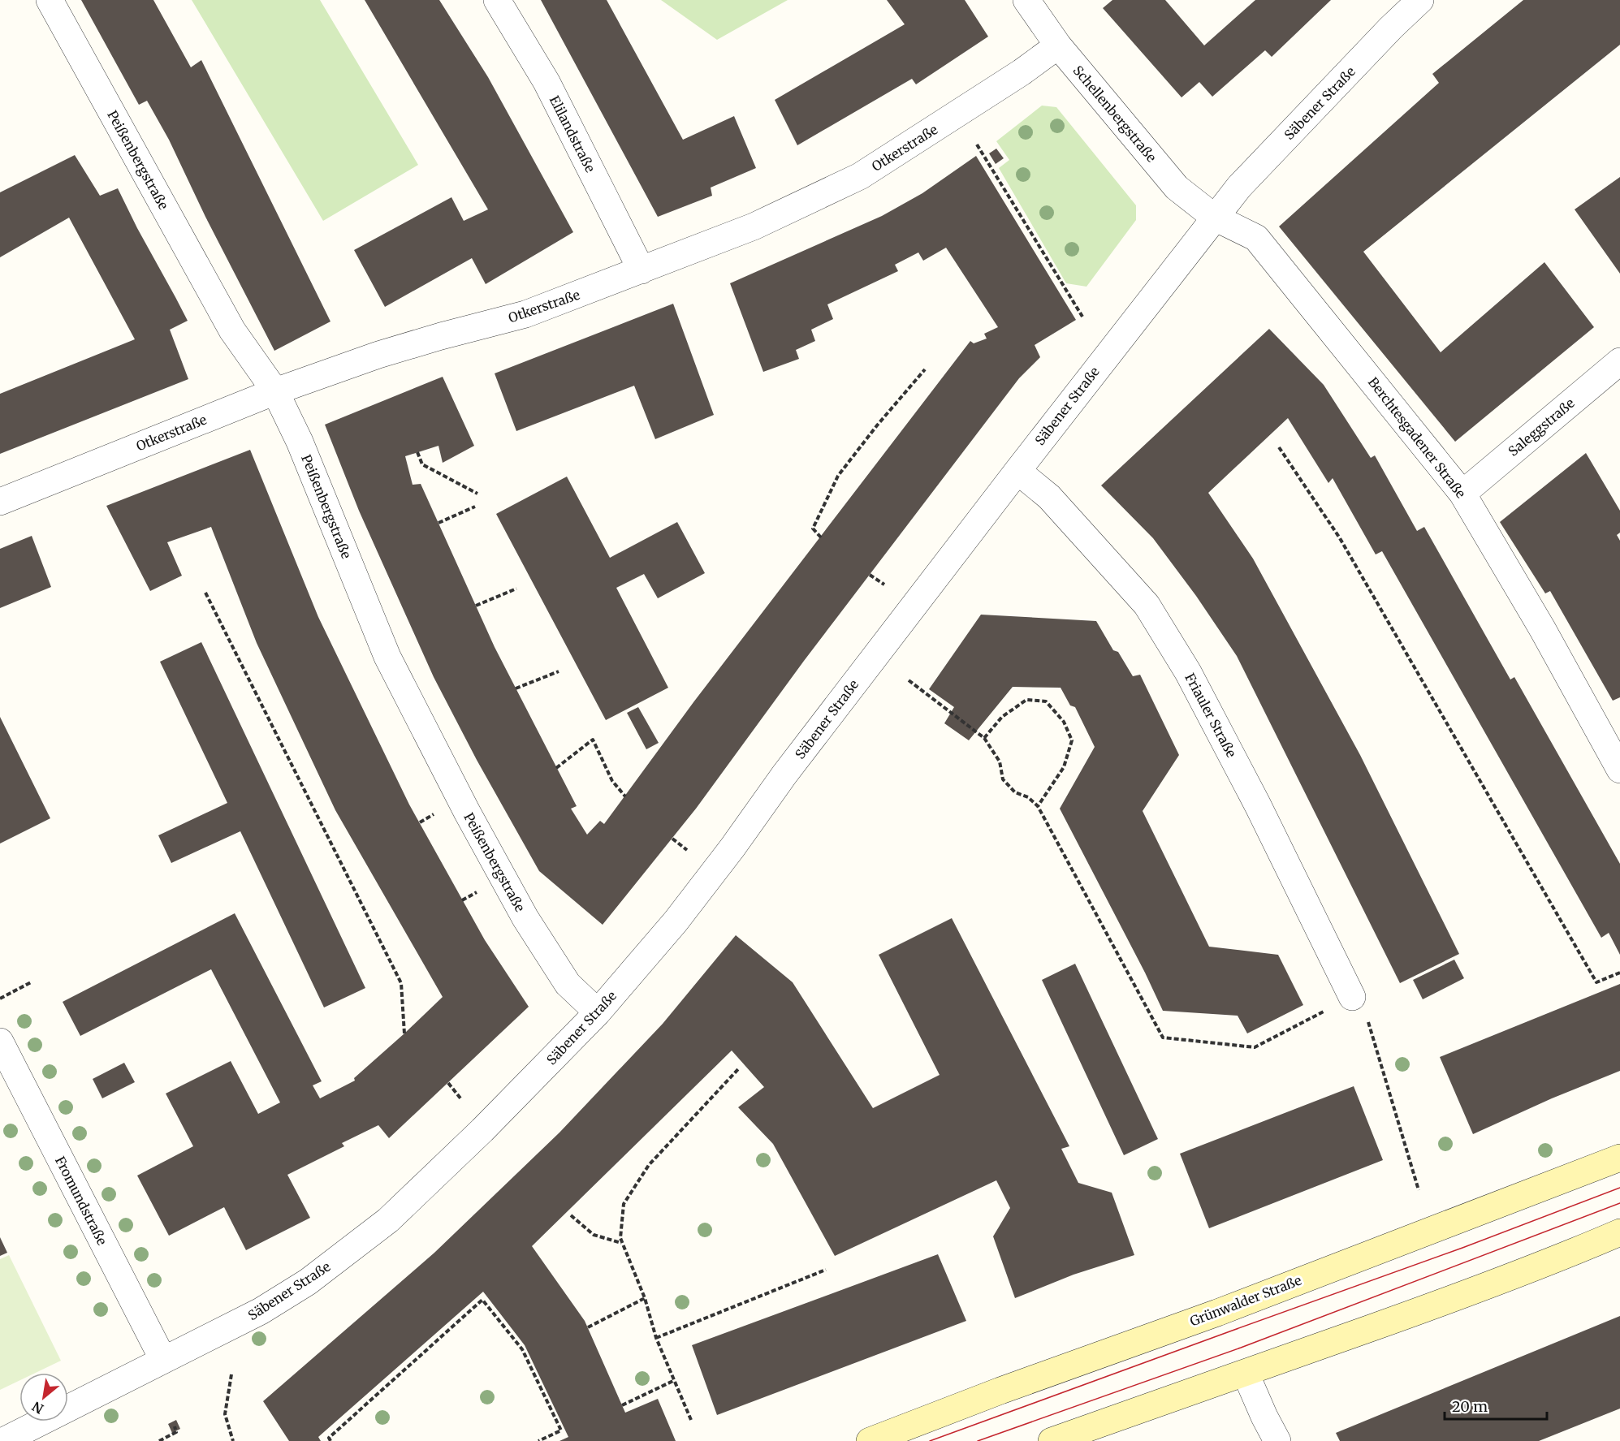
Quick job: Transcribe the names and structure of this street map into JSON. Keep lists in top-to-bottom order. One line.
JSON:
{"streets":{"main road":["Grünwalder Straße"],"street":["Säbener Straße","Schellenbergstraße","Elilandstraße","Otkerstraße","Peißenbergstraße","Saleggstraße","Berchtesgadener Straße","Friauler Straße","Fromundstraße"]},"crossings":[["Säbener Straße","Schellenbergstraße"],["Säbener Straße","Peißenbergstraße"],["Säbener Straße","Berchtesgadener Straße"],["Säbener Straße","Friauler Straße"],["Säbener Straße","Fromundstraße"],["Schellenbergstraße","Otkerstraße"],["Schellenbergstraße","Berchtesgadener Straße"],["Elilandstraße","Otkerstraße"],["Otkerstraße","Peißenbergstraße"],["Saleggstraße","Berchtesgadener Straße"]],"scale_bar":"20 m","north":"bottom left"}
